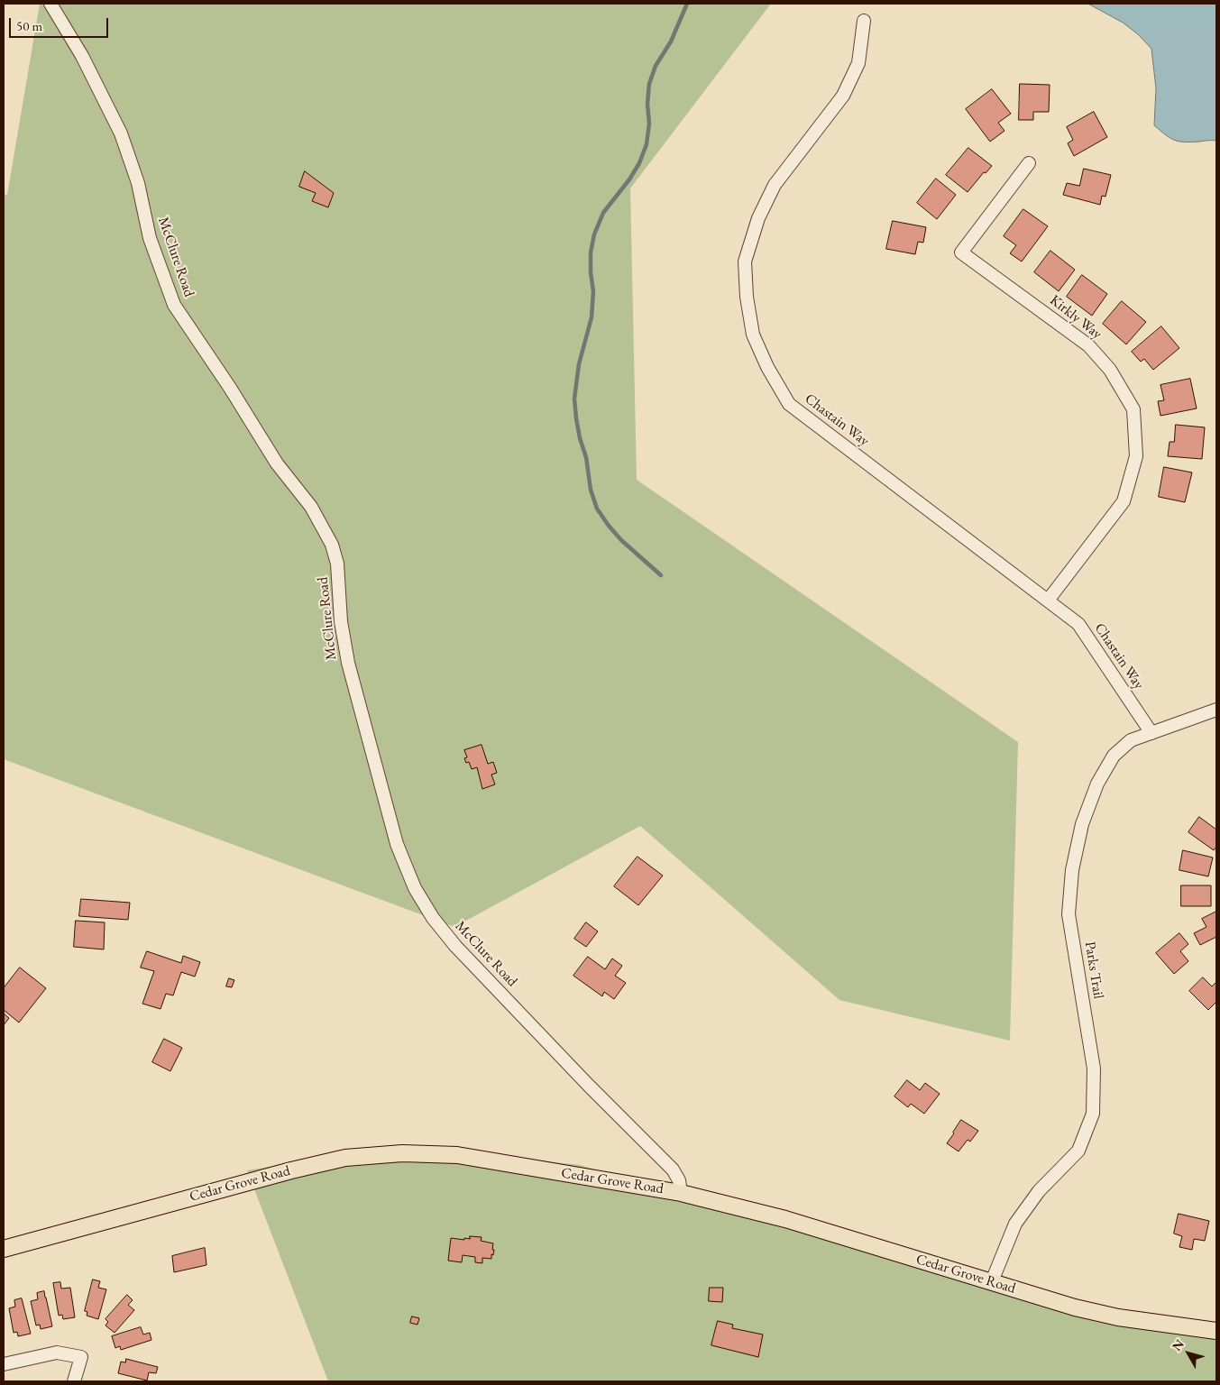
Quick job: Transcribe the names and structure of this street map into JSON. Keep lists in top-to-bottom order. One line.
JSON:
{"streets":{"main road":["Cedar Grove Road"],"street":["McClure Road","Kirkly Way","Chastain Way","Parks Trail"]},"crossings":[["McClure Road","Cedar Grove Road"],["Kirkly Way","Chastain Way"],["Chastain Way","Parks Trail"],["Parks Trail","Cedar Grove Road"]],"scale_bar":"50 m","north":"top left"}
